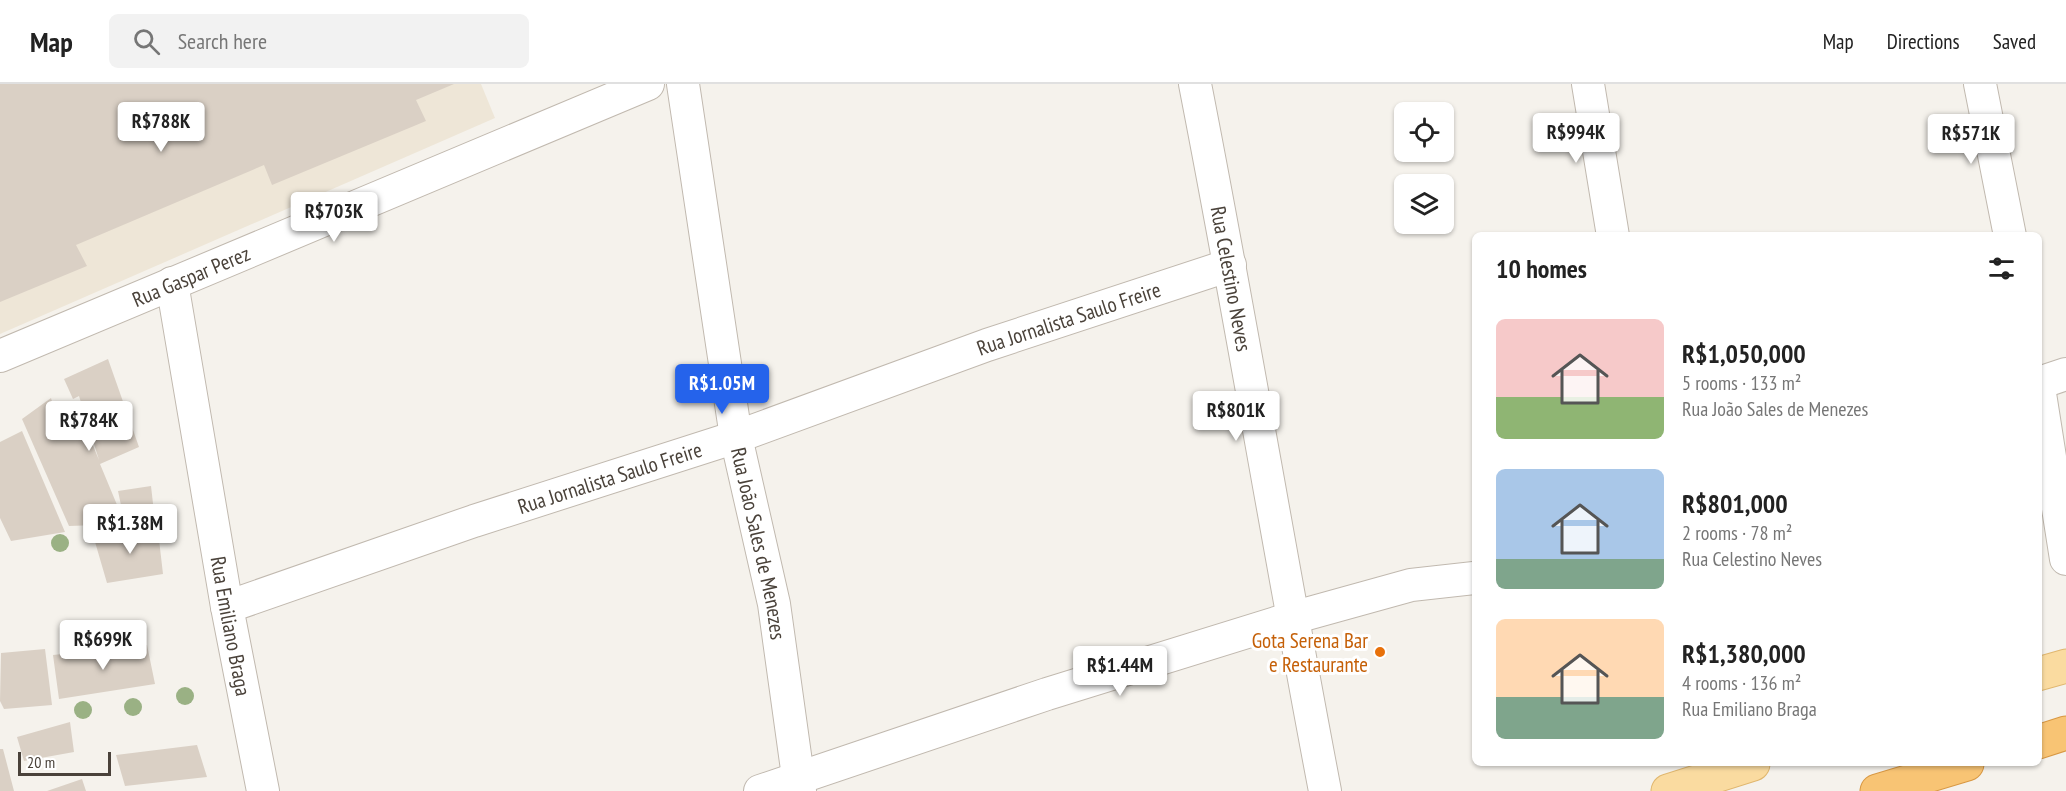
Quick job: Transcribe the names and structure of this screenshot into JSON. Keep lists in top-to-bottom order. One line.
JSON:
{"streets":{"street":["Rua Gaspar Perez","Rua Celestino Neves","Rua Jornalista Saulo Freire","Rua João Sales de Menezes","Rua Emiliano Braga"]},"crossings":[["Rua Gaspar Perez","Rua Emiliano Braga"],["Rua Celestino Neves","Rua Jornalista Saulo Freire"],["Rua Jornalista Saulo Freire","Rua João Sales de Menezes"],["Rua Jornalista Saulo Freire","Rua Emiliano Braga"]],"places":["Gota Serena Bar e Restaurante"],"scale_bar":"20 m","page":{"header":"Map","search":"Search here","nav":["Map","Directions","Saved"],"price":["R$788K","R$994K","R$571K","R$703K","R$1.05M","R$801K","R$784K","R$1.38M","R$699K","R$1.44M"],"heading":"10 homes","list":[{"name":"R$1,050,000","note":"5 rooms · 133 m² · Rua João Sales de Menezes"},{"name":"R$801,000","note":"2 rooms · 78 m² · Rua Celestino Neves"},{"name":"R$1,380,000","note":"4 rooms · 136 m² · Rua Emiliano Braga"}],"scale":"20 m"}}
